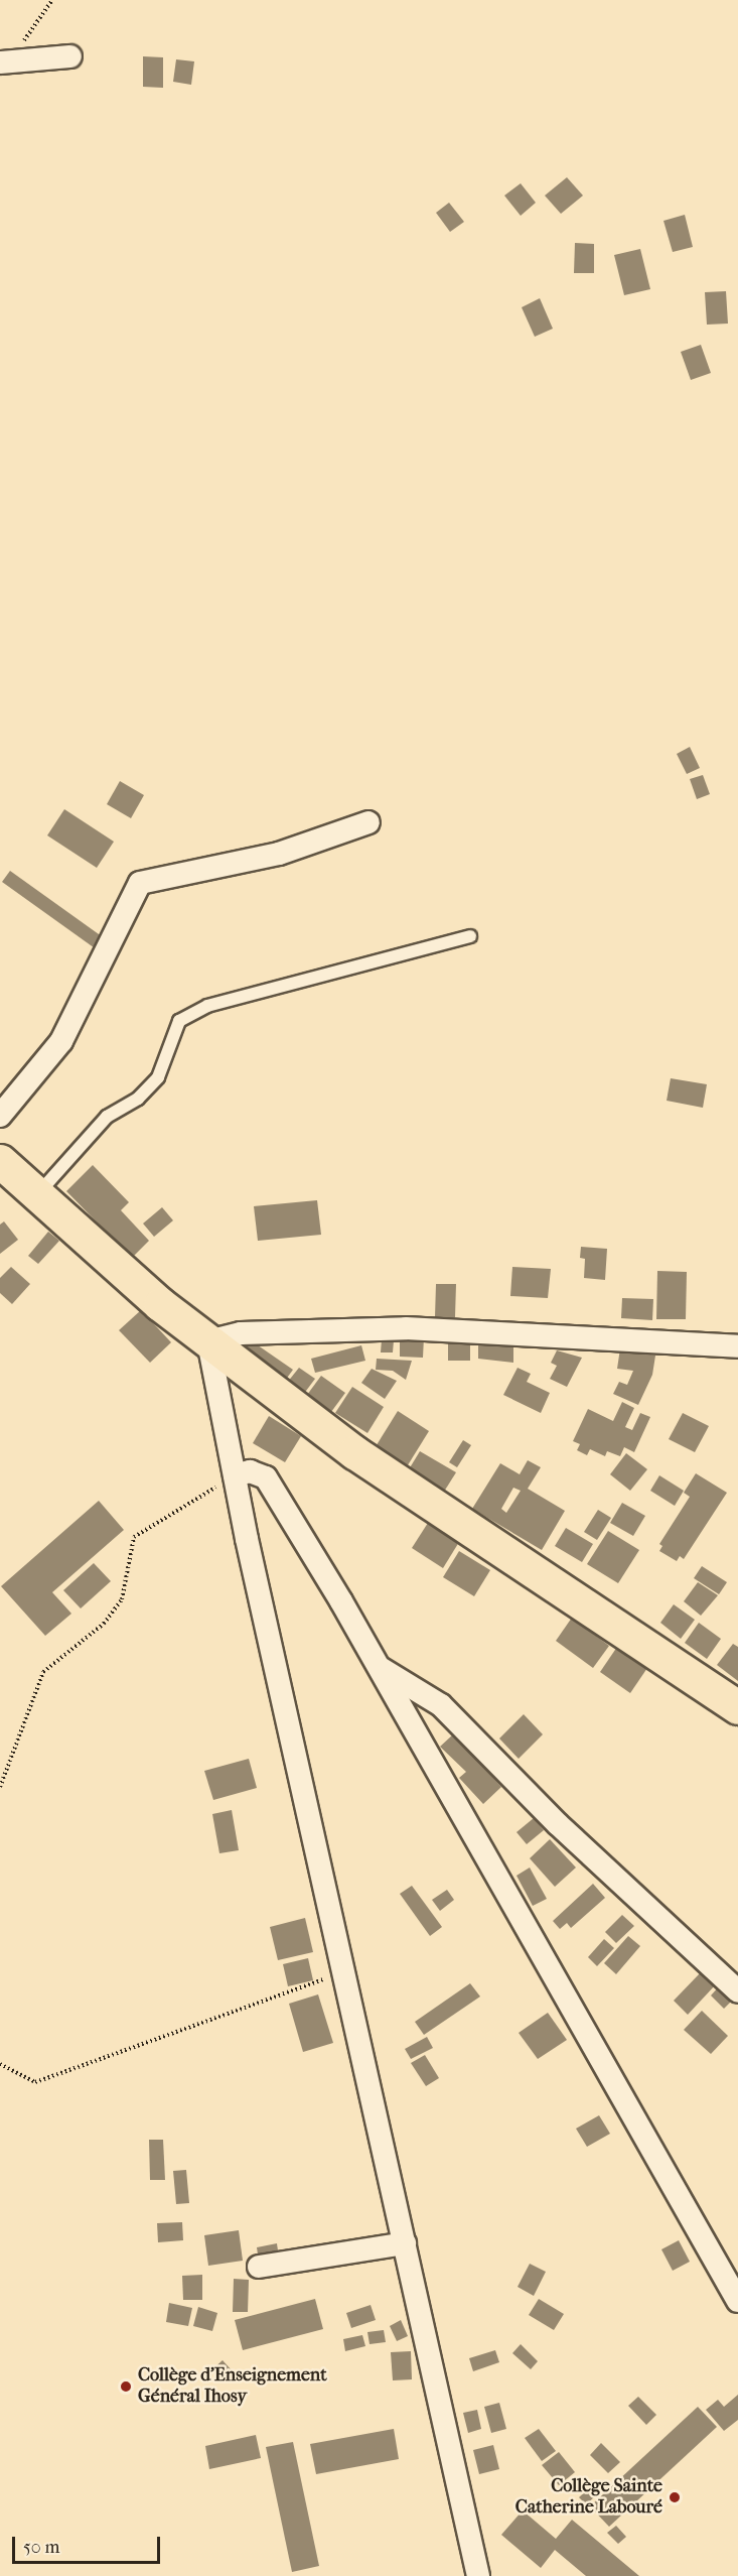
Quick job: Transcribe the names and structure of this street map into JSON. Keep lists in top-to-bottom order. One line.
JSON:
{"places":["Collège d'Enseignement Général Ihosy","Collège Sainte Catherine Labouré"],"scale_bar":"50 m"}
